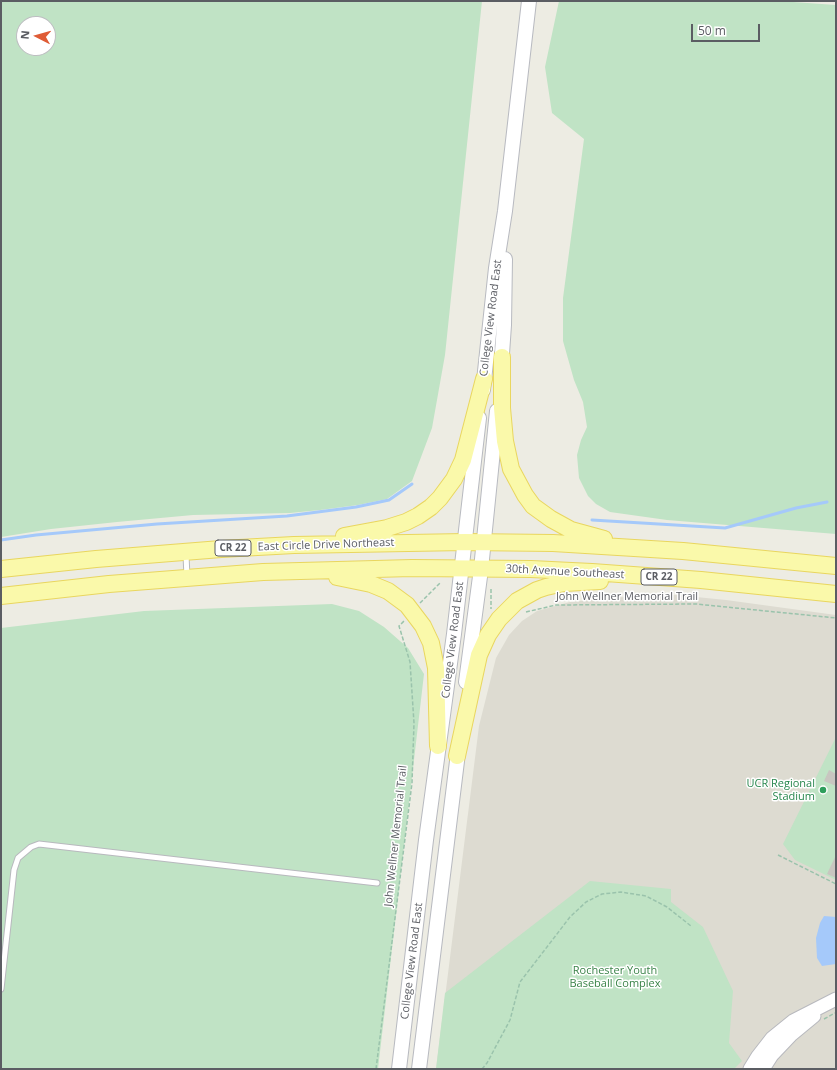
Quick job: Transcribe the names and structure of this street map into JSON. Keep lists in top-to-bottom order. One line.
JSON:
{"streets":{"main road":["College View Road East","East Circle Drive Northeast","CR 22","30th Avenue Southeast"],"path":["John Wellner Memorial Trail"]},"crossings":[["College View Road East","East Circle Drive Northeast"],["College View Road East","CR 22"],["College View Road East","30th Avenue Southeast"],["College View Road East","John Wellner Memorial Trail"],["East Circle Drive Northeast","CR 22"],["CR 22","30th Avenue Southeast"],["CR 22","John Wellner Memorial Trail"],["30th Avenue Southeast","John Wellner Memorial Trail"]],"parks":["Rochester Youth Baseball Complex"],"places":["UCR Regional Stadium"],"scale_bar":"50 m","north":"left"}
